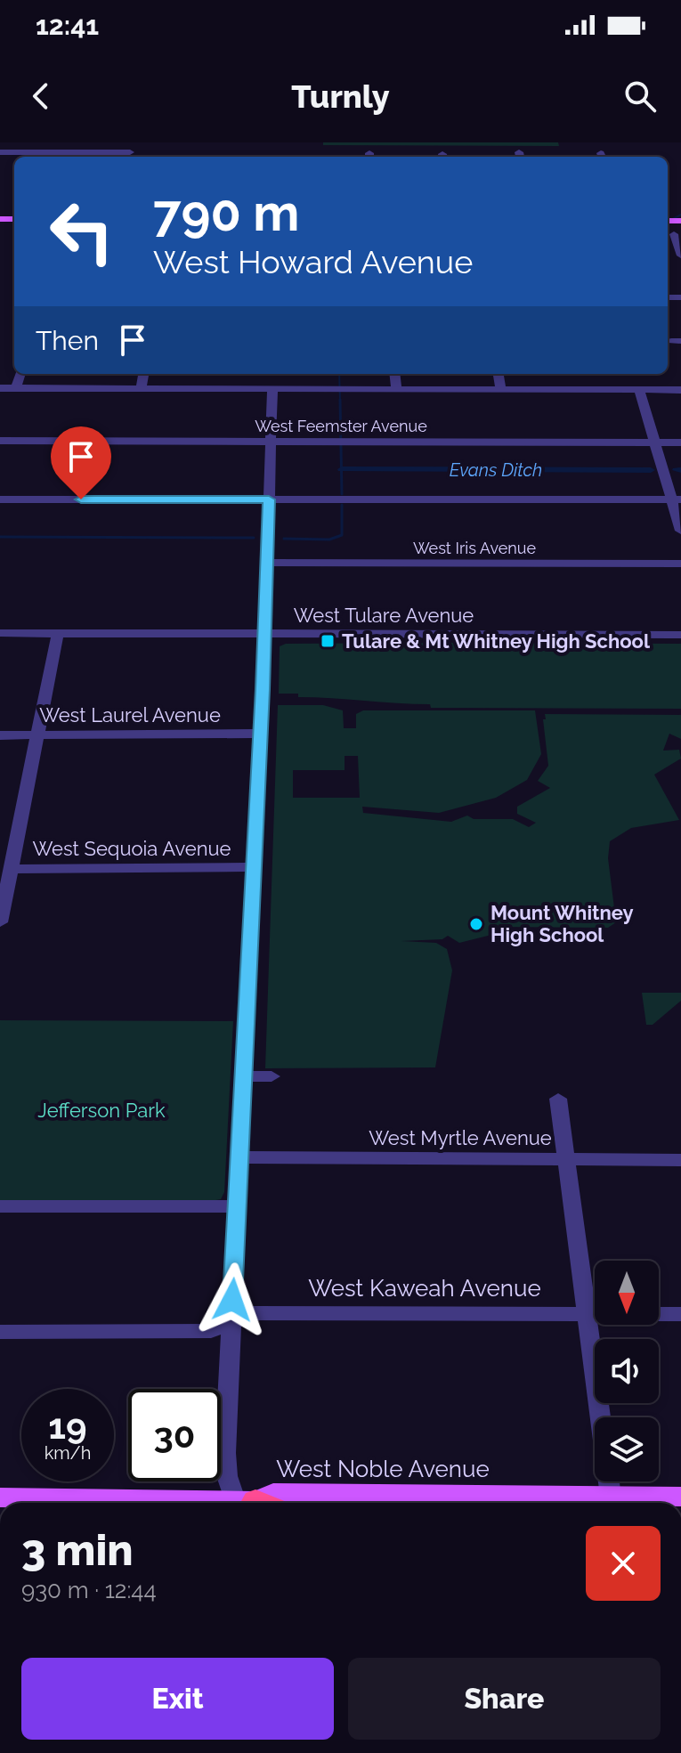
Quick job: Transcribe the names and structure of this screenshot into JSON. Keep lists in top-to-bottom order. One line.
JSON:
{"streets":{"main road":["West Noble Avenue"],"street":["West Feemster Avenue","West Iris Avenue","West Tulare Avenue","West Laurel Avenue","West Sequoia Avenue","West Myrtle Avenue","West Kaweah Avenue"]},"water":["Evans Ditch"],"parks":["Jefferson Park"],"places":{"transit":["Tulare & Mt Whitney High School"],"other":["Mount Whitney High School"]},"north":"bottom","page":{"status":"12:41","header":"Turnly","turn":["790 m","West Howard Avenue"],"then":"Then","speed":"19 km/h","limit":"30","heading":["3 min","930 m · 12:44"],"buttons":["Exit","Share"]}}
